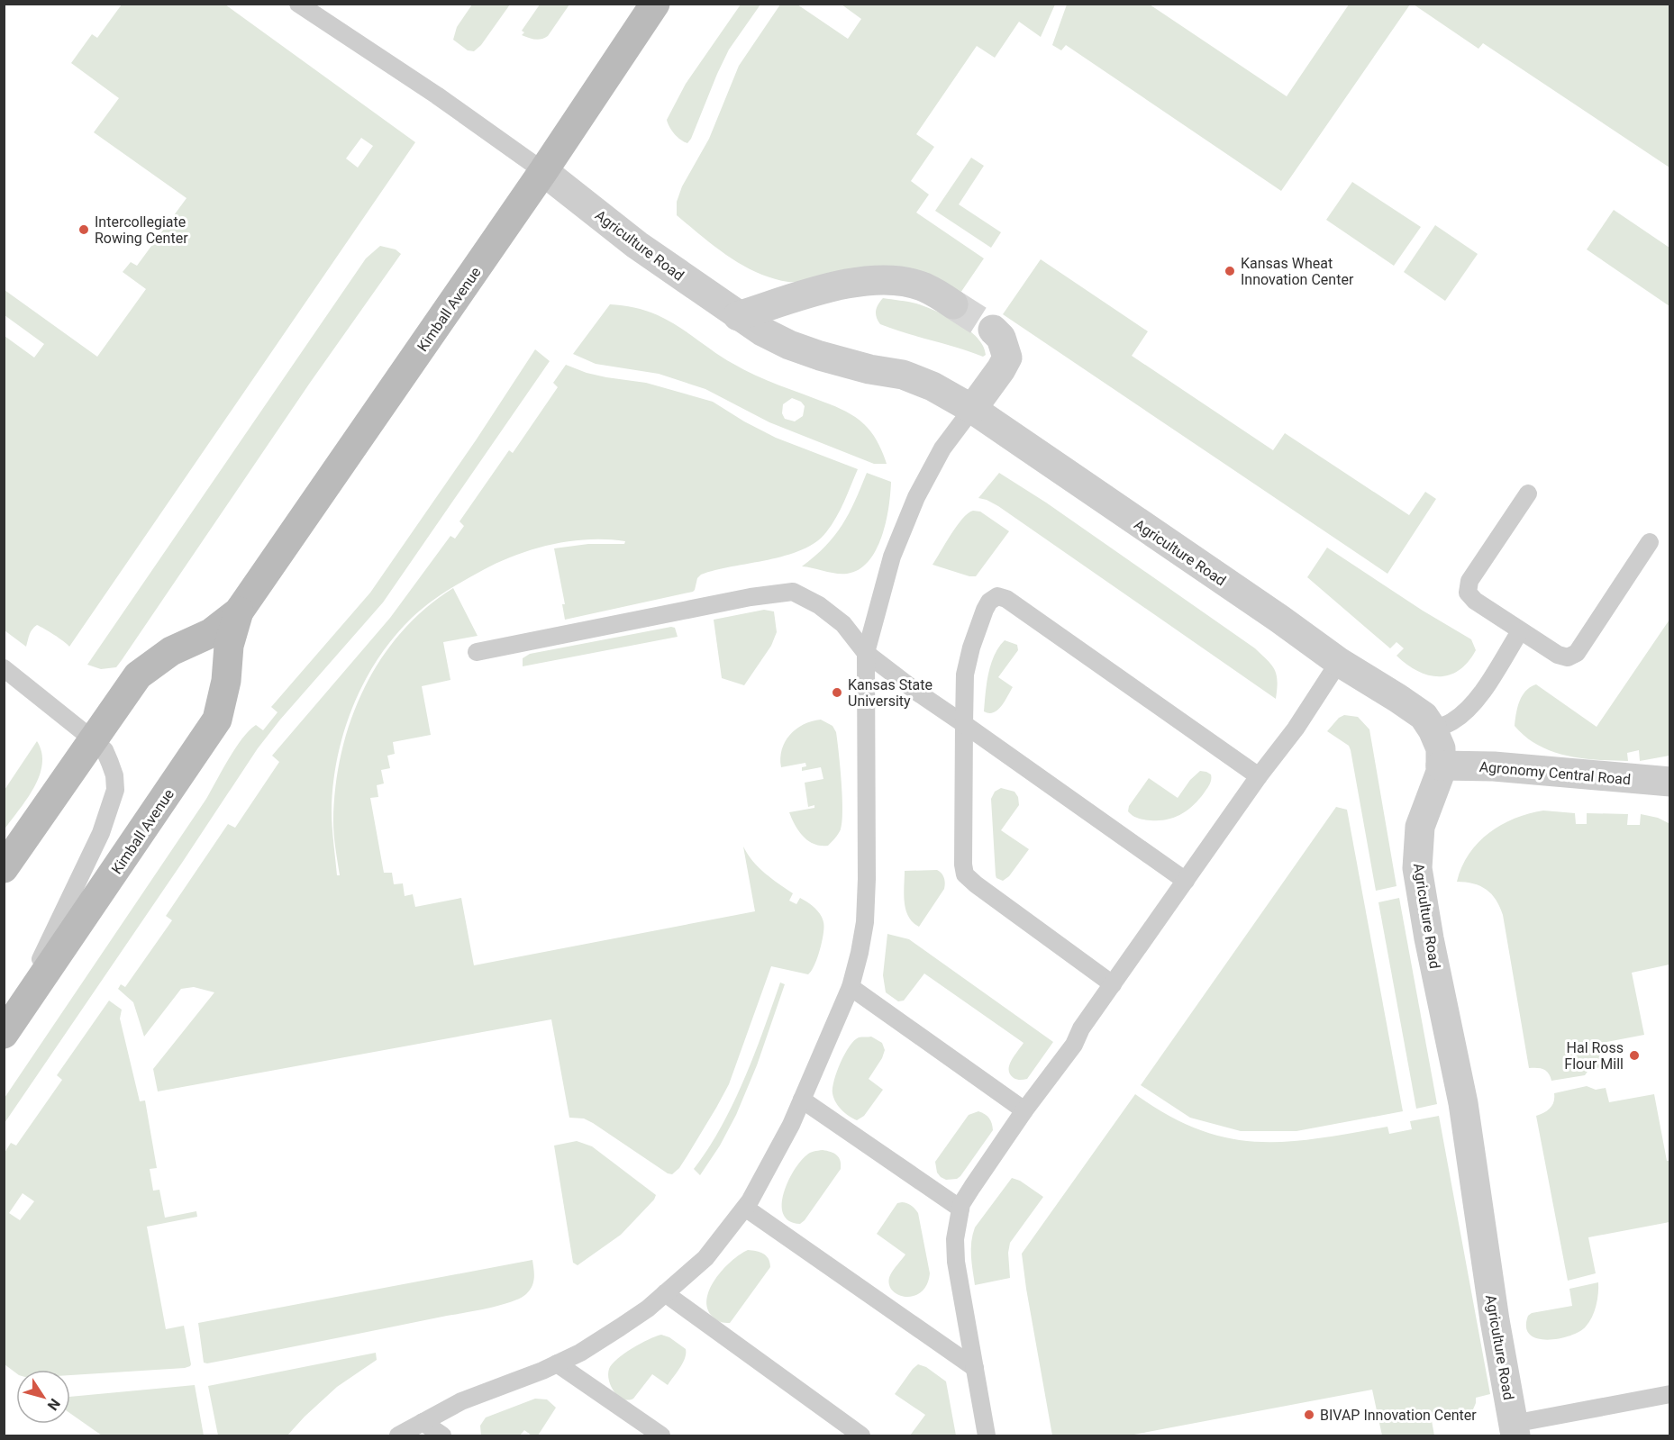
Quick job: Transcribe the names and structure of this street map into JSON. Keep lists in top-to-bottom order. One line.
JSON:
{"streets":{"main road":["Kimball Avenue"],"street":["Agriculture Road","Agronomy Central Road"]},"crossings":[["Agriculture Road","Kimball Avenue"],["Agriculture Road","Agronomy Central Road"]],"places":["Intercollegiate Rowing Center","Kansas Wheat Innovation Center","Kansas State University","Hal Ross Flour Mill","BIVAP Innovation Center"],"north":"bottom right"}
